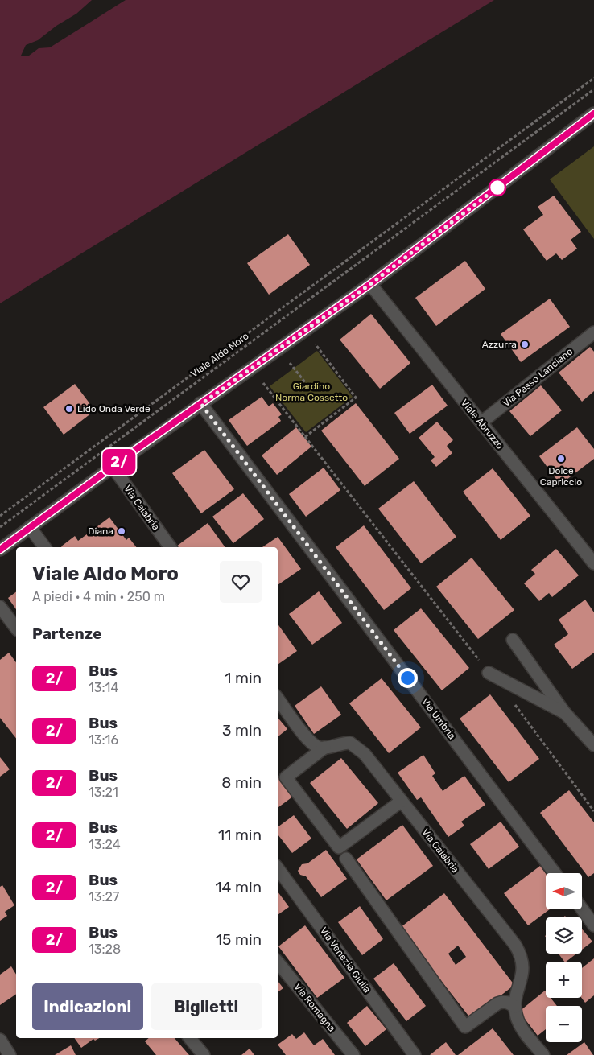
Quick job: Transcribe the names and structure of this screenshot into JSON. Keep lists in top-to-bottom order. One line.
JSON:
{"streets":{"street":["Via Passo Lanciano","Viale Abruzzo","Via Calabria","Via Umbria","Via Venezia Giulia","Via Romagna"],"path":["Viale Aldo Moro"]},"crossings":[["Via Passo Lanciano","Viale Abruzzo"]],"parks":["Giardino Norma Cossetto"],"places":["Azzurra","Lido Onda Verde","Dolce Capriccio","Diana"],"lines":["bus line 2/"],"north":"left","page":{"on_map":"2/","heading":[["Viale Aldo Moro","A piedi · 4 min · 250 m"],"Partenze"],"list":[{"mark":"2/","name":"Bus","note":"13:14","value":"1 min"},{"mark":"2/","name":"Bus","note":"13:16","value":"3 min"},{"mark":"2/","name":"Bus","note":"13:21","value":"8 min"},{"mark":"2/","name":"Bus","note":"13:24","value":"11 min"},{"mark":"2/","name":"Bus","note":"13:27","value":"14 min"},{"mark":"2/","name":"Bus","note":"13:28","value":"15 min"}],"map_buttons":["+","−"],"buttons":["Indicazioni","Biglietti"]}}
